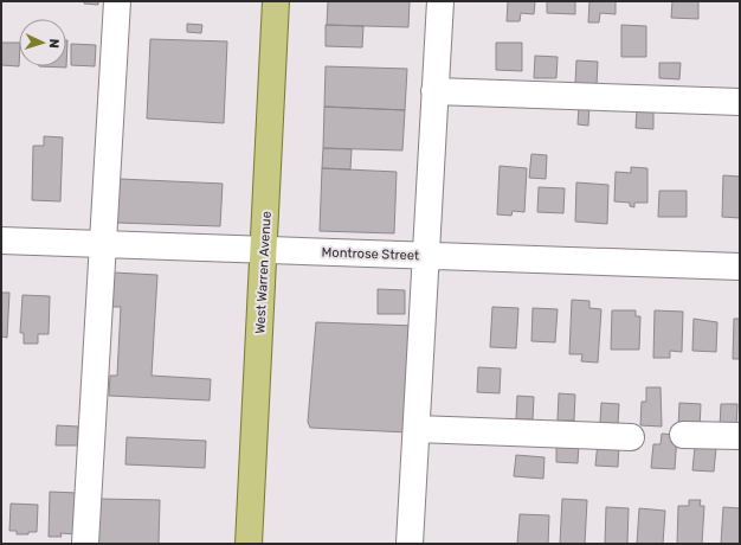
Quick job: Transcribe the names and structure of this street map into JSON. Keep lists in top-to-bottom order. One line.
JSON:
{"streets":{"main road":["West Warren Avenue"],"street":["Montrose Street"]},"crossings":[["Montrose Street","West Warren Avenue"]],"north":"right"}
